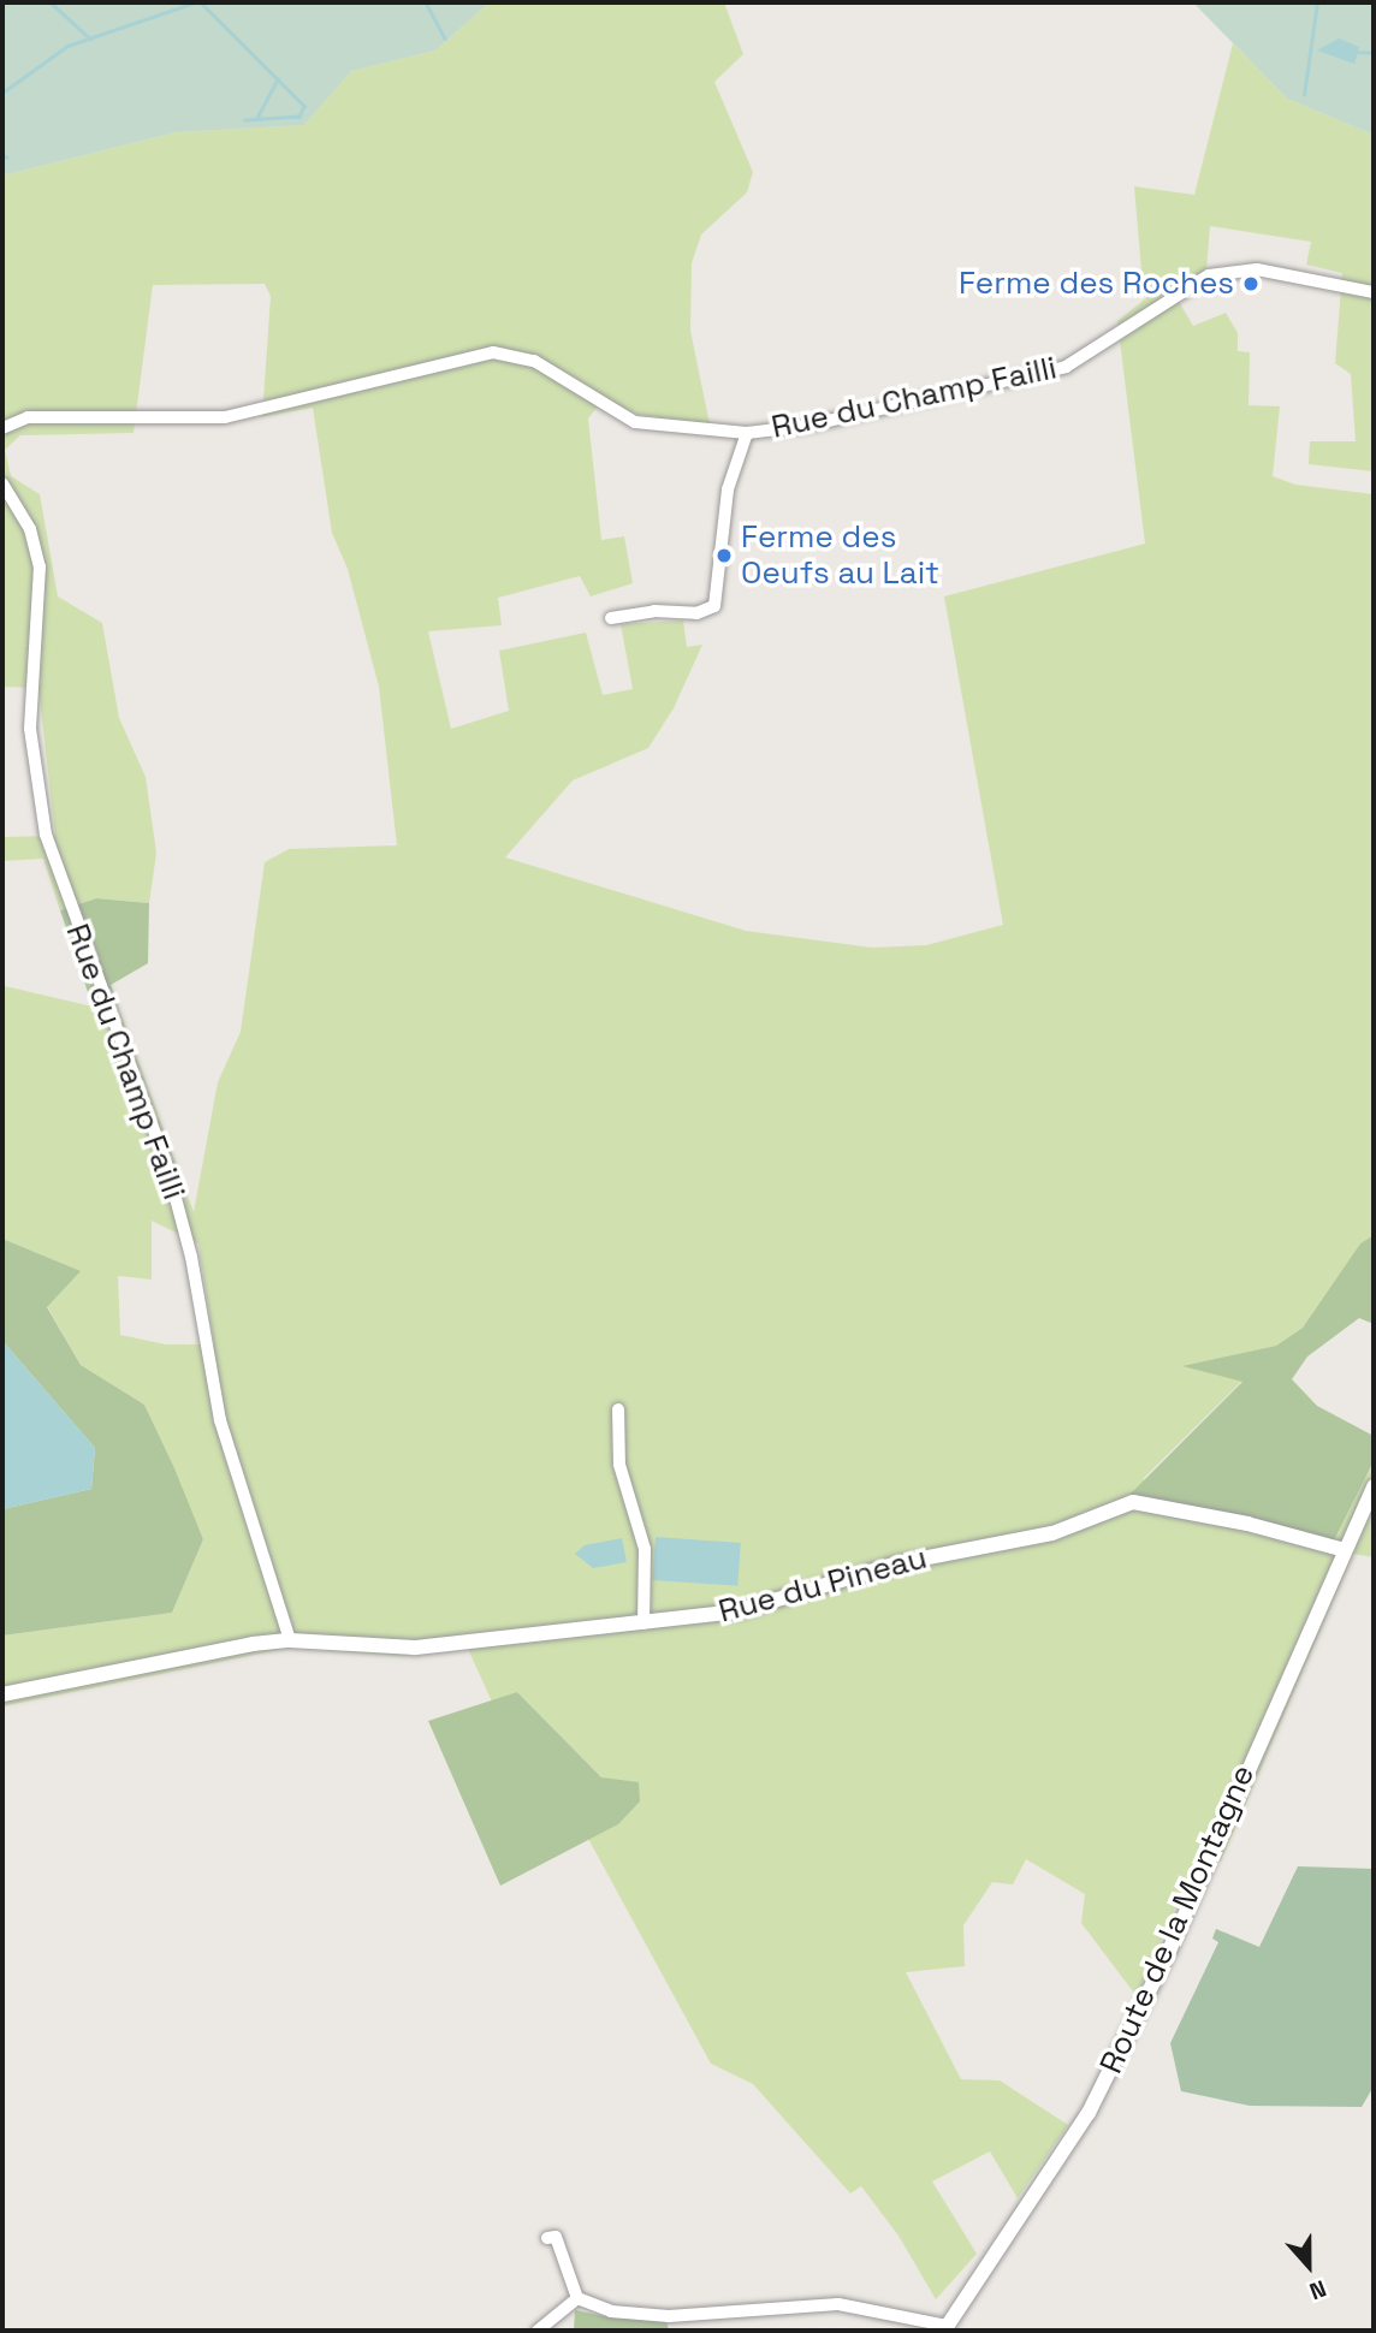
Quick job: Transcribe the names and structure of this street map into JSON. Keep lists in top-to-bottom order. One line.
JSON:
{"streets":{"street":["Rue du Champ Failli","Rue du Pineau","Route de la Montagne"]},"crossings":[["Rue du Champ Failli","Rue du Pineau"],["Rue du Pineau","Route de la Montagne"]],"places":["Ferme des Roches","Ferme des Oeufs au Lait"],"north":"bottom"}
